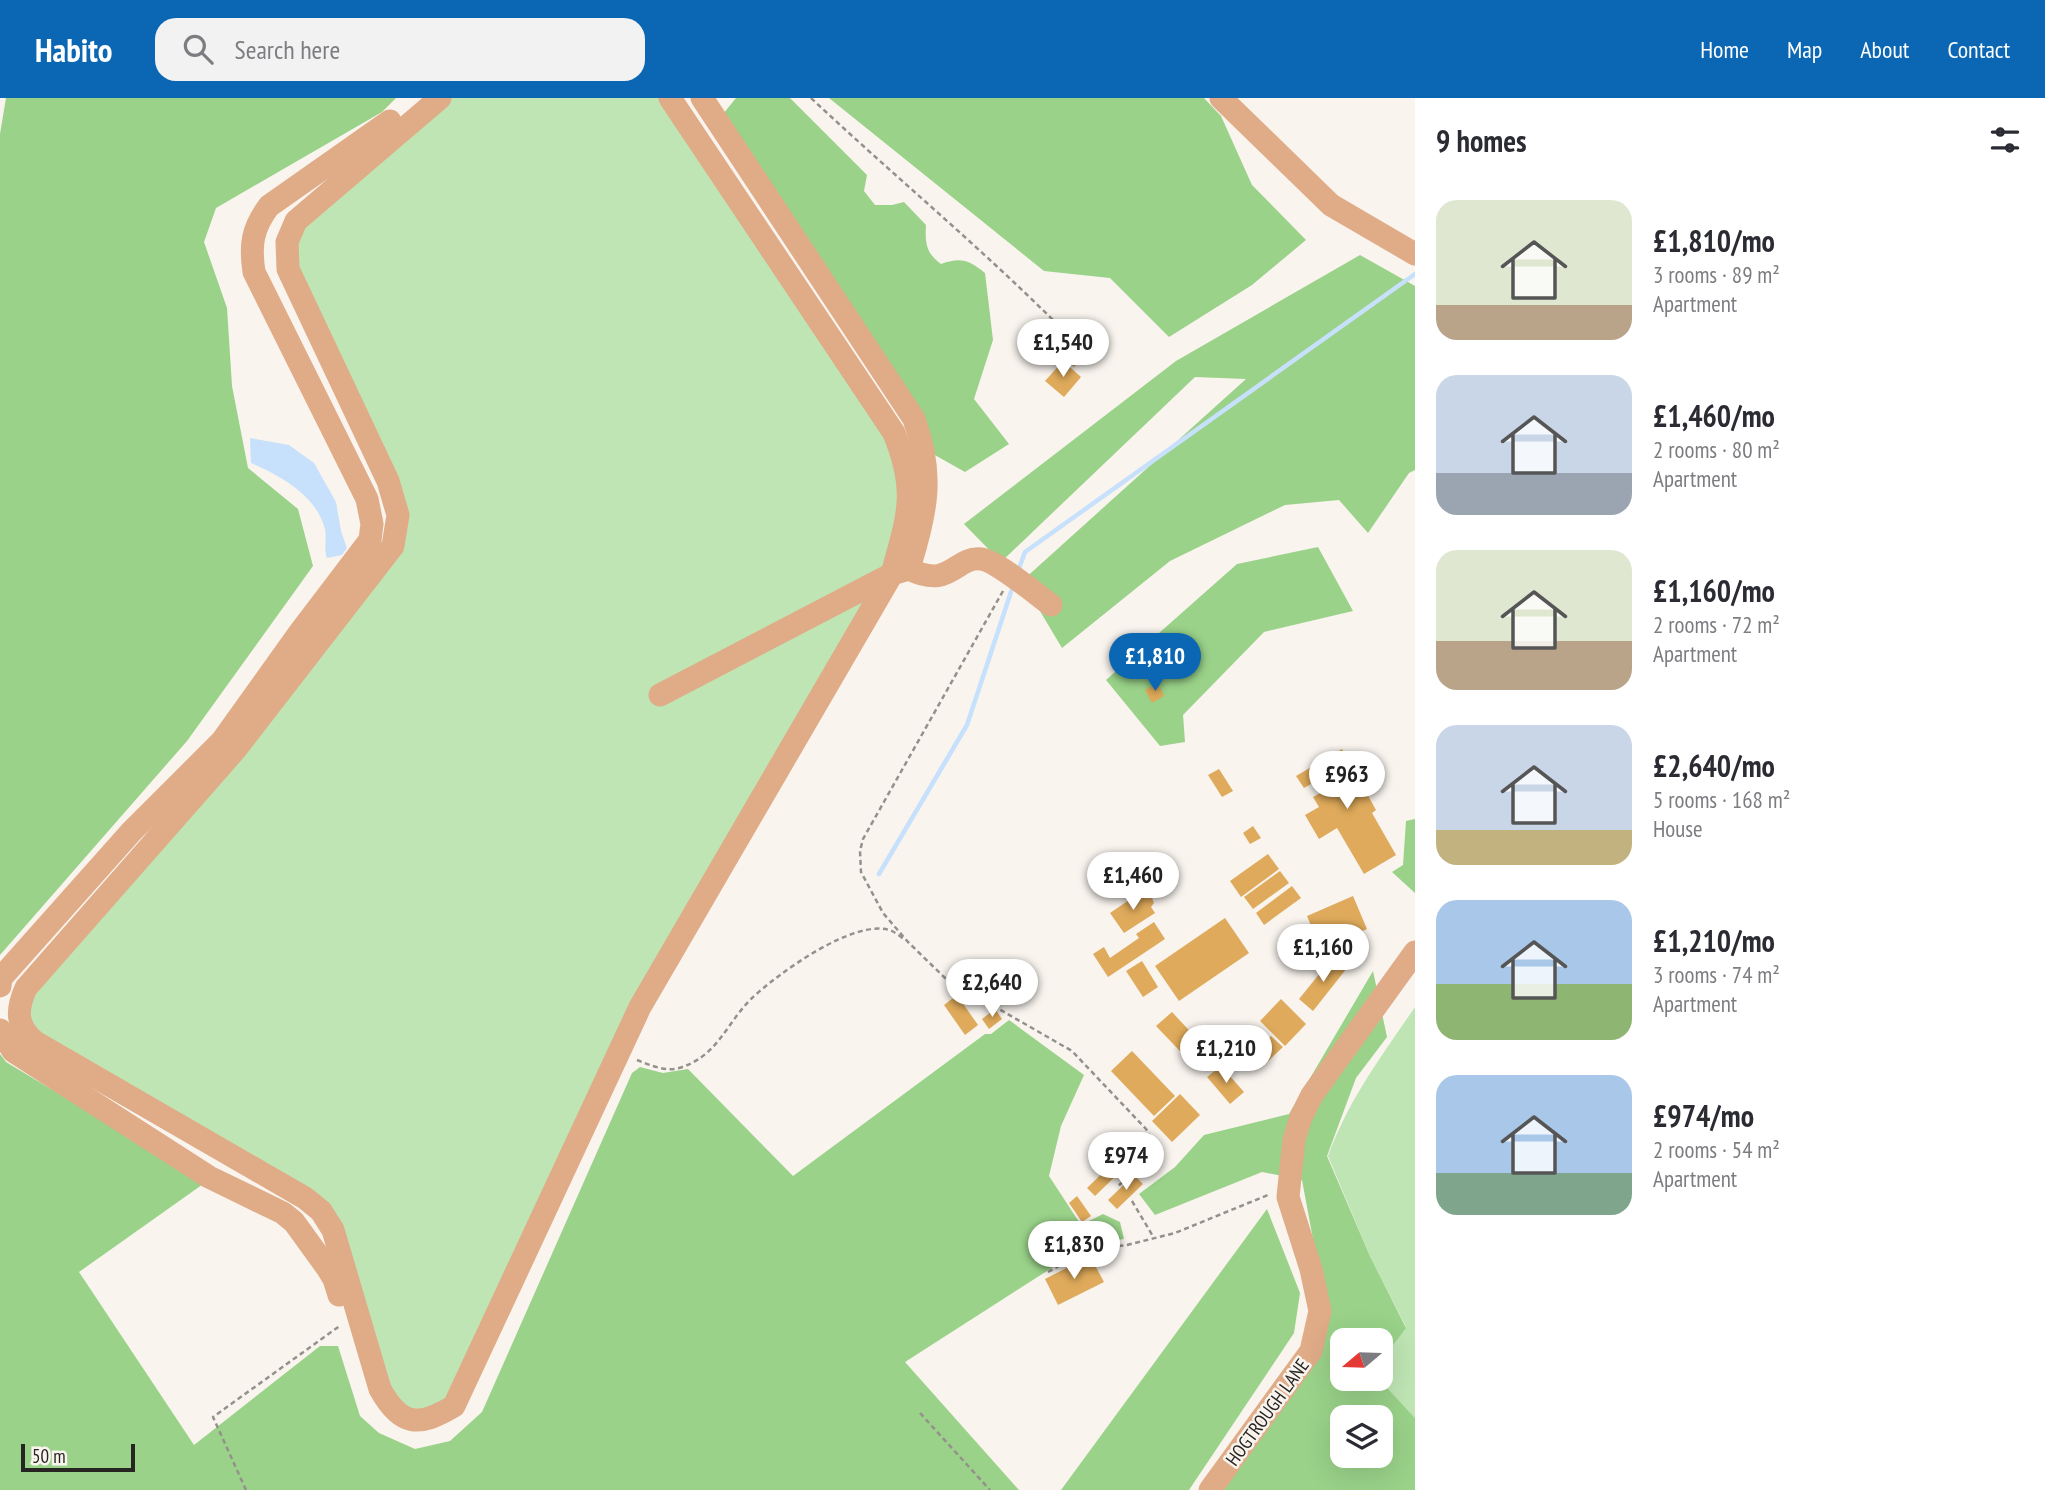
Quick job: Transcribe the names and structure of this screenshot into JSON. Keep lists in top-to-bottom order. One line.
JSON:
{"streets":{"street":["HOGTROUGH LANE"]},"scale_bar":"50 m","north":"left","page":{"header":"Habito","search":"Search here","nav":["Home","Map","About","Contact"],"heading":"9 homes","list":[{"name":"£1,810/mo","note":"3 rooms · 89 m² · Apartment"},{"name":"£1,460/mo","note":"2 rooms · 80 m² · Apartment"},{"name":"£1,160/mo","note":"2 rooms · 72 m² · Apartment"},{"name":"£2,640/mo","note":"5 rooms · 168 m² · House"},{"name":"£1,210/mo","note":"3 rooms · 74 m² · Apartment"},{"name":"£974/mo","note":"2 rooms · 54 m² · Apartment"}],"price":["£1,540","£1,810","£963","£1,460","£1,160","£2,640","£1,210","£974","£1,830"],"scale":"50 m"}}
